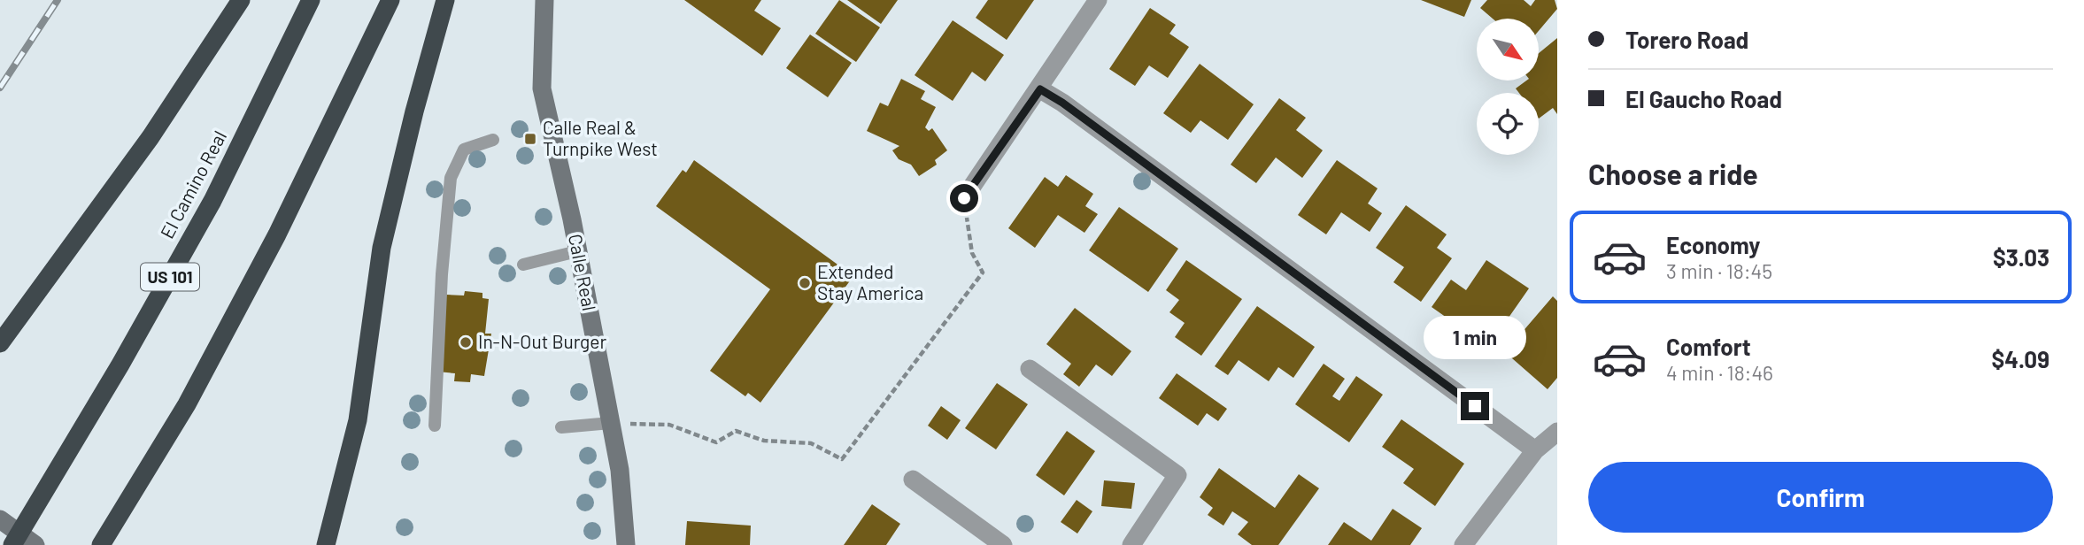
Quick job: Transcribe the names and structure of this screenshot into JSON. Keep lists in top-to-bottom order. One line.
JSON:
{"streets":{"highway":["El Camino Real","US 101"],"street":["Calle Real"]},"places":{"transit":["Calle Real & Turnpike West"],"other":["Extended Stay America","In-N-Out Burger"]},"north":"bottom right","page":{"banner":["Torero Road","El Gaucho Road"],"heading":"Choose a ride","list":[{"name":"Economy","note":"3 min · 18:45","value":"$3.03"},{"name":"Comfort","note":"4 min · 18:46","value":"$4.09"}],"bubble":"1 min","buttons":"Confirm"}}
